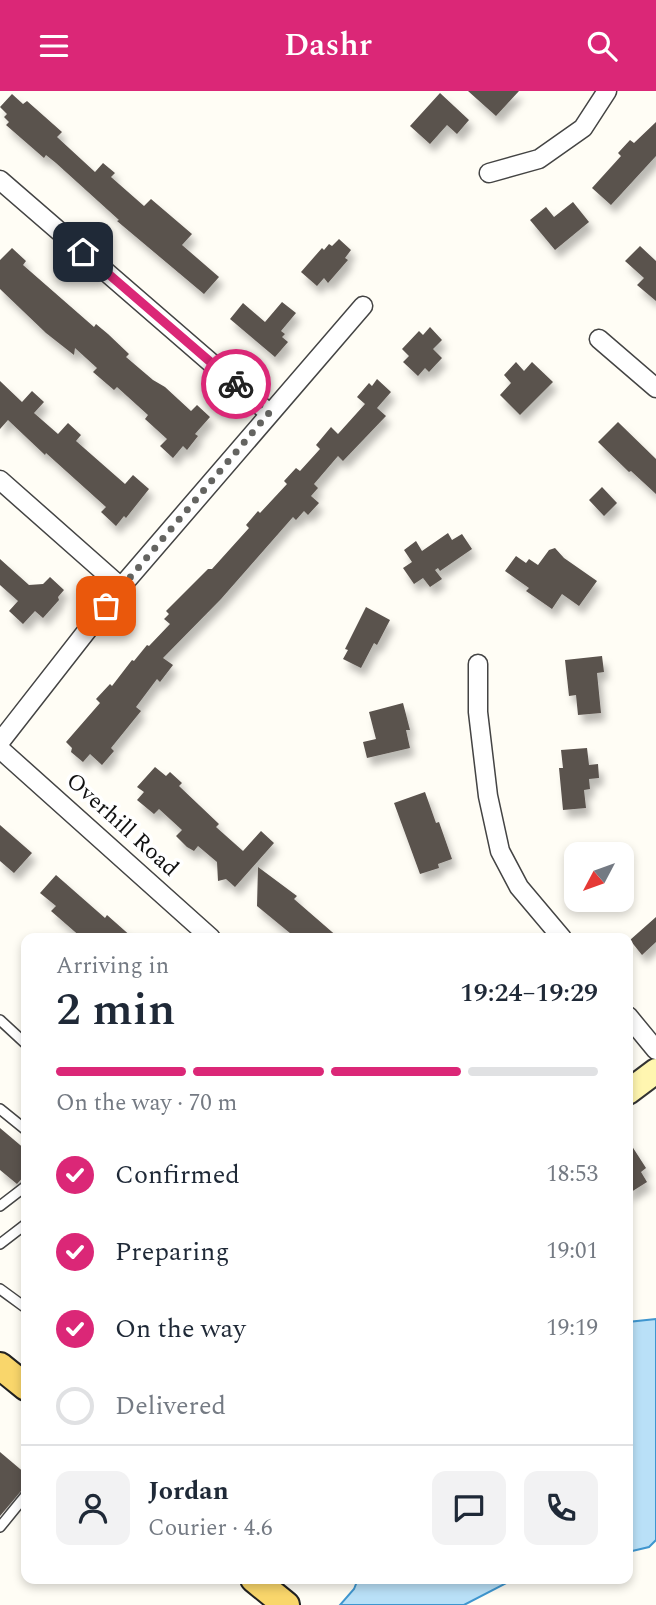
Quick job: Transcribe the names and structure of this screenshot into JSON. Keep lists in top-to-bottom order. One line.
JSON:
{"streets":{"street":["Overhill Road"]},"north":"bottom left","page":{"header":"Dashr","heading":["2 min","Arriving in","19:24–19:29"],"panel":["Jordan","Courier · 4.6"],"bar":"On the way · 70 m","list":[["Confirmed","18:53"],["Preparing","19:01"],["On the way","19:19"],"Delivered"]}}
